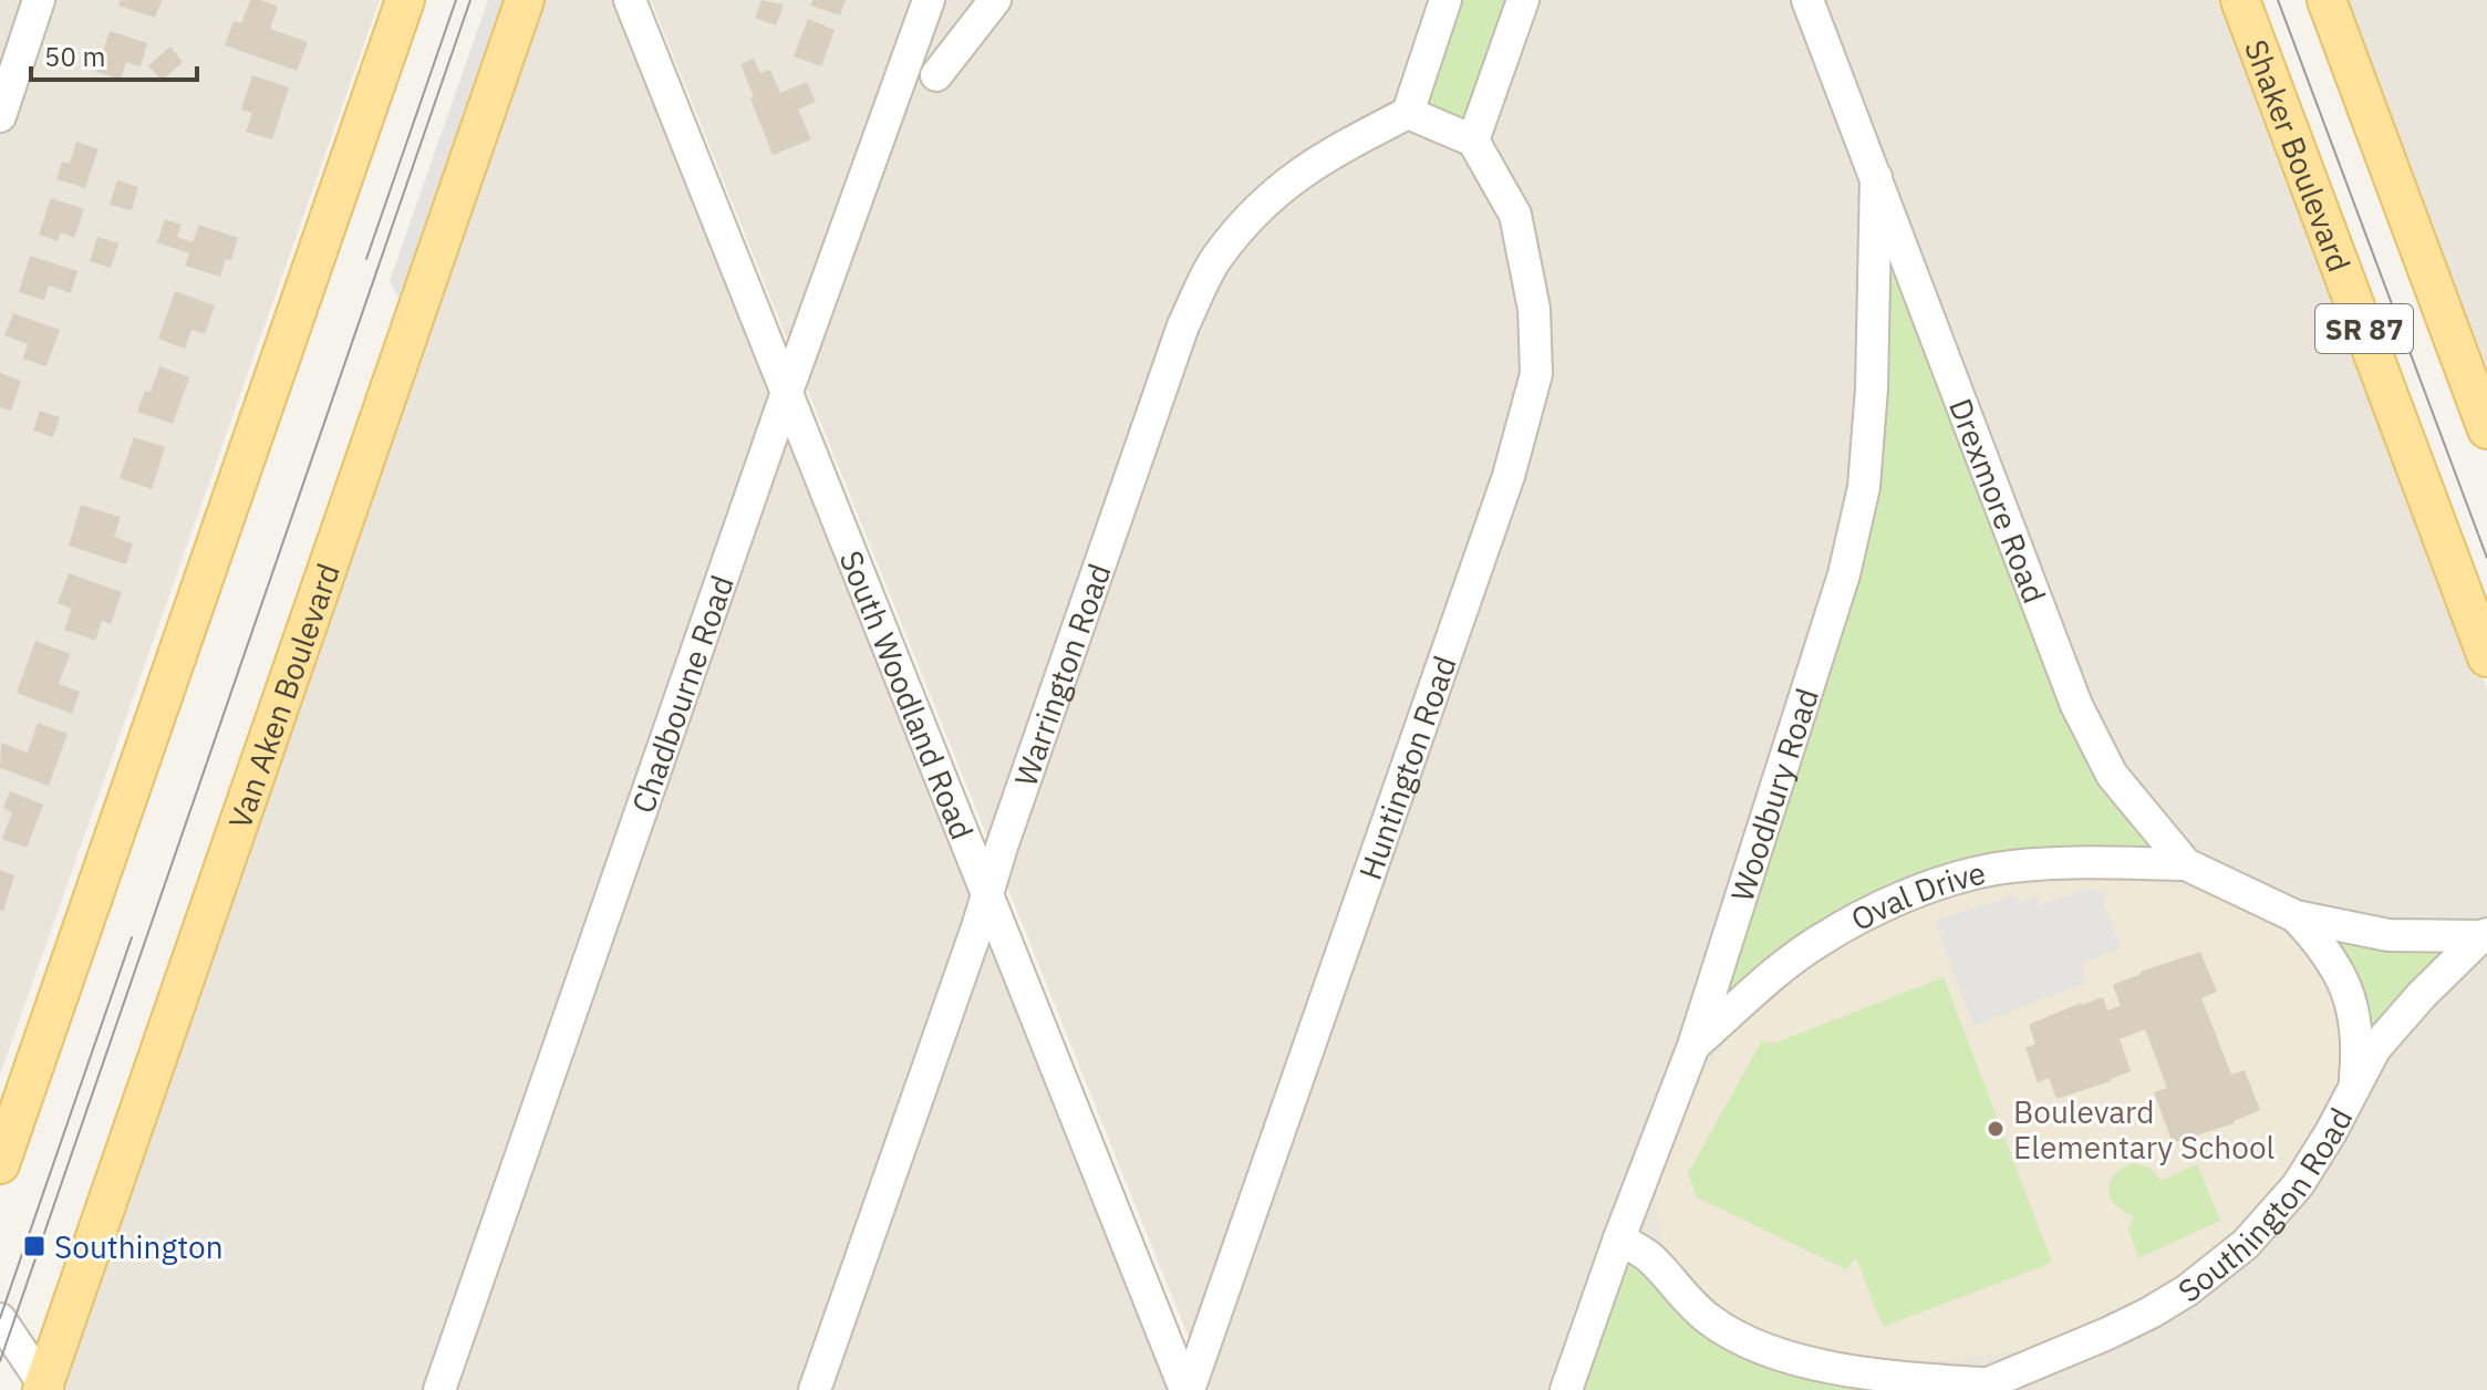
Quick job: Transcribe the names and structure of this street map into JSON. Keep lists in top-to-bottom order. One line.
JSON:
{"streets":{"main road":["Shaker Boulevard","SR 87","Van Aken Boulevard"],"street":["Drexmore Road","Warrington Road","Chadbourne Road","South Woodland Road","Huntington Road","Woodbury Road","Oval Drive","Southington Road"]},"crossings":[["Drexmore Road","Woodbury Road"],["Drexmore Road","Oval Drive"],["Drexmore Road","Southington Road"],["Warrington Road","South Woodland Road"],["Chadbourne Road","South Woodland Road"],["South Woodland Road","Huntington Road"],["Woodbury Road","Oval Drive"]],"places":{"other":["Boulevard Elementary School"],"transit":["Southington"]},"scale_bar":"50 m"}
